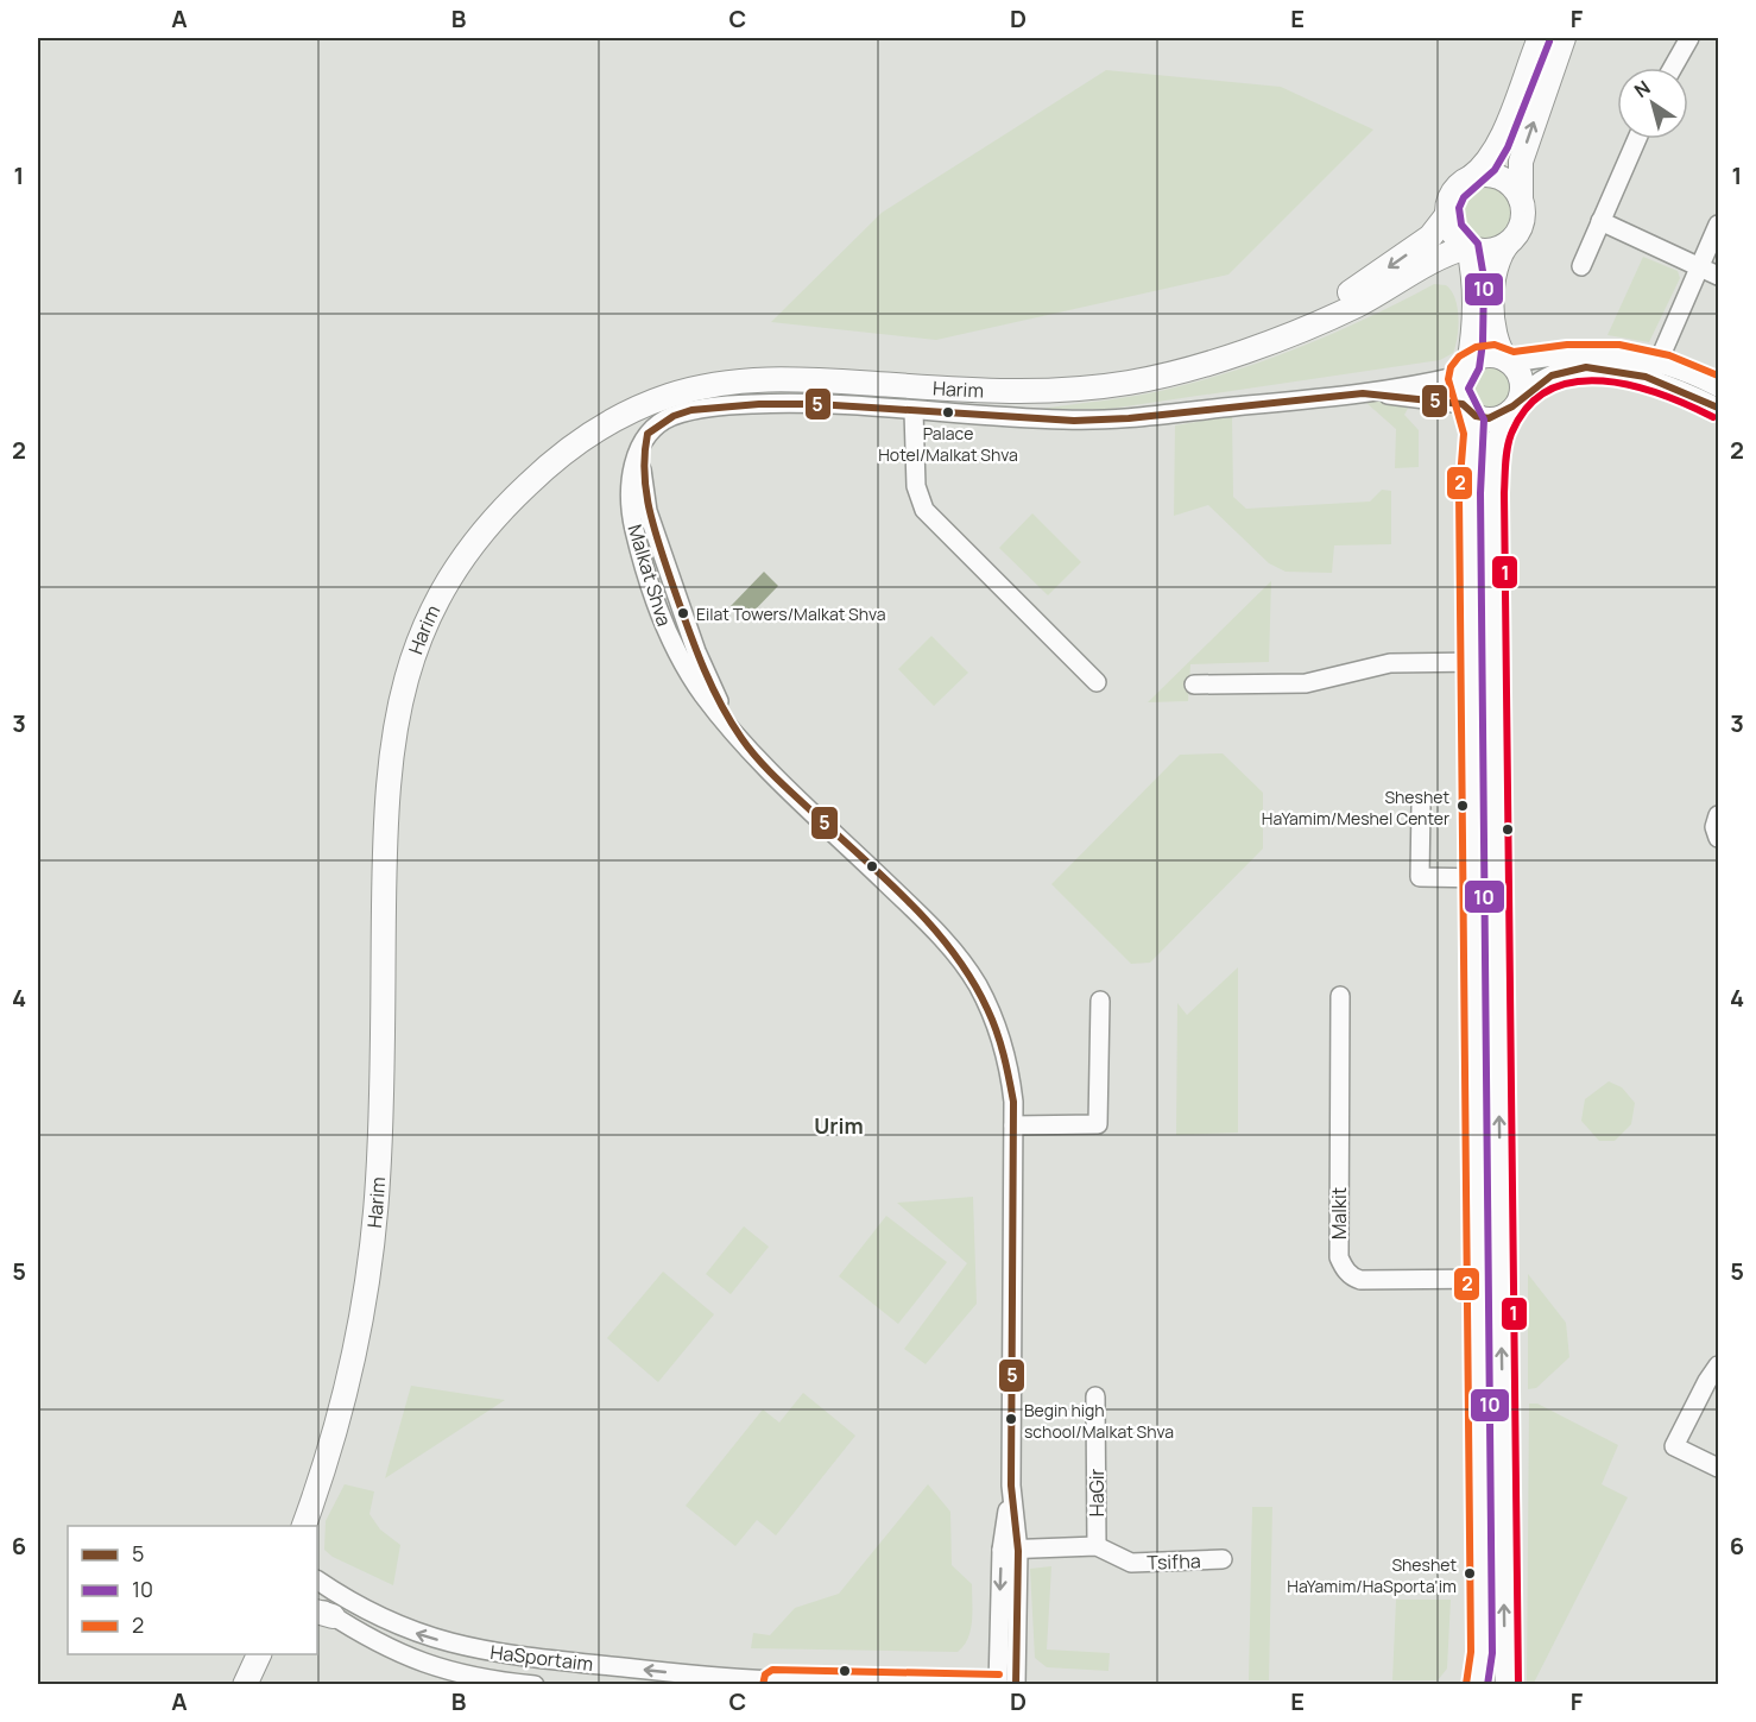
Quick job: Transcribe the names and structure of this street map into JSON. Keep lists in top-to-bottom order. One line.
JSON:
{"streets":{"main road":["Harim"],"street":["Malkat Shva","Malkit","HaGir","Tsifha","HaSportaim"]},"crossings":[["Malkat Shva","Tsifha"],["Malkat Shva","HaSportaim"],["HaGir","Tsifha"]],"districts":["Urim"],"places":["Palace Hotel/Malkat Shva","Eilat Towers/Malkat Shva","Sheshet HaYamim/Meshel Center","Begin high school/Malkat Shva","Sheshet HaYamim/HaSporta'im"],"lines":["transit line 10","transit line 2","transit line 5","transit line 1"],"legend":["5","10","2"],"north":"top left","grid":{"columns":["A","B","C","D","E","F"],"rows":["1","2","3","4","5","6"]}}
